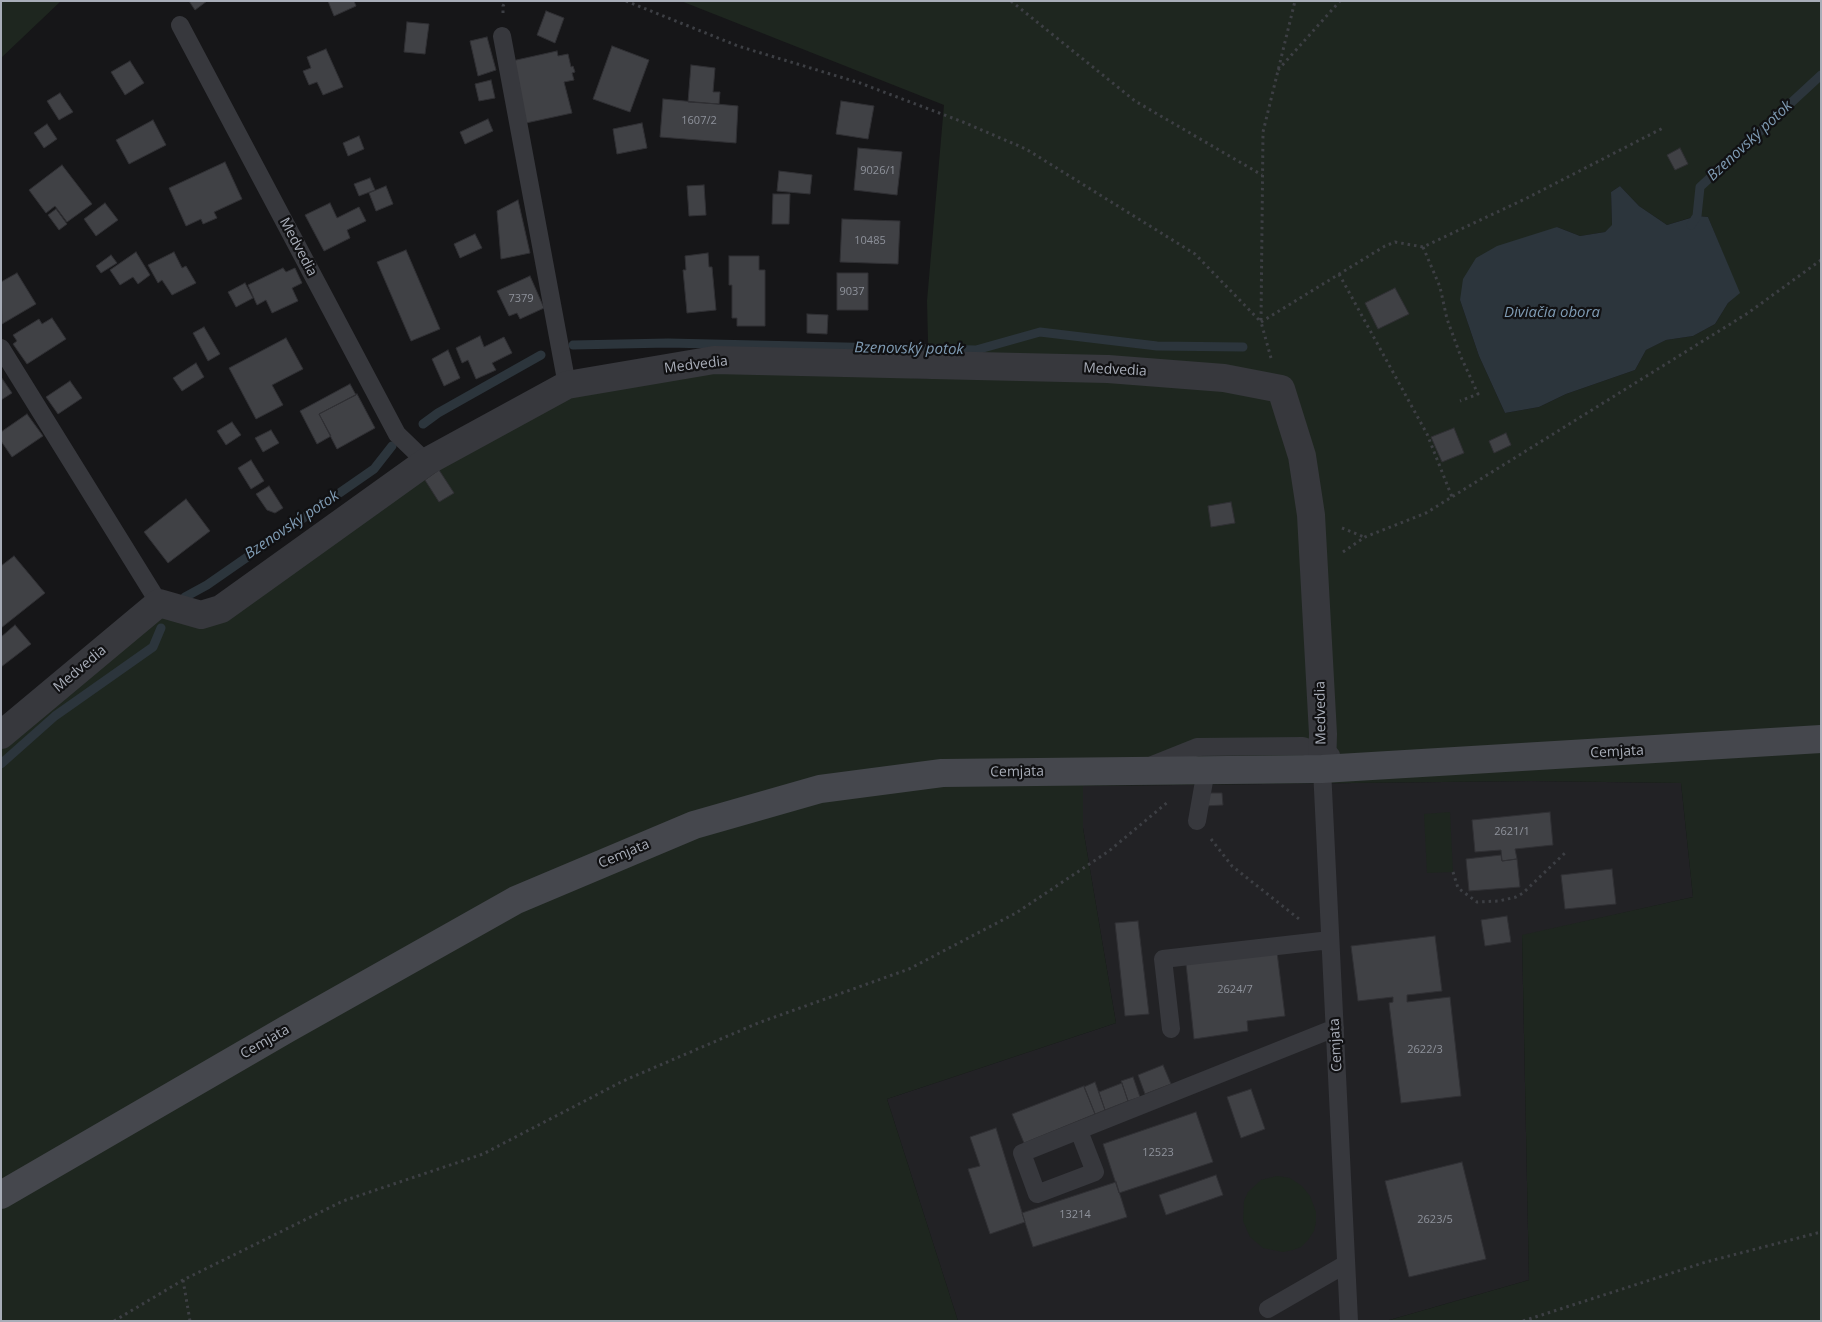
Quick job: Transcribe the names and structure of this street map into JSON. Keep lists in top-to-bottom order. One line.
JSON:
{"streets":{"main road":["Cemjata"],"street":["Medvedia"]},"crossings":[["Medvedia","Cemjata"]],"water":["Bzenovský potok","Diviačia obora"],"house_numbers":["1607/2","9026/1","10485","9037","7379","2621/1","2624/7","2622/3","12523","13214","2623/5"]}
